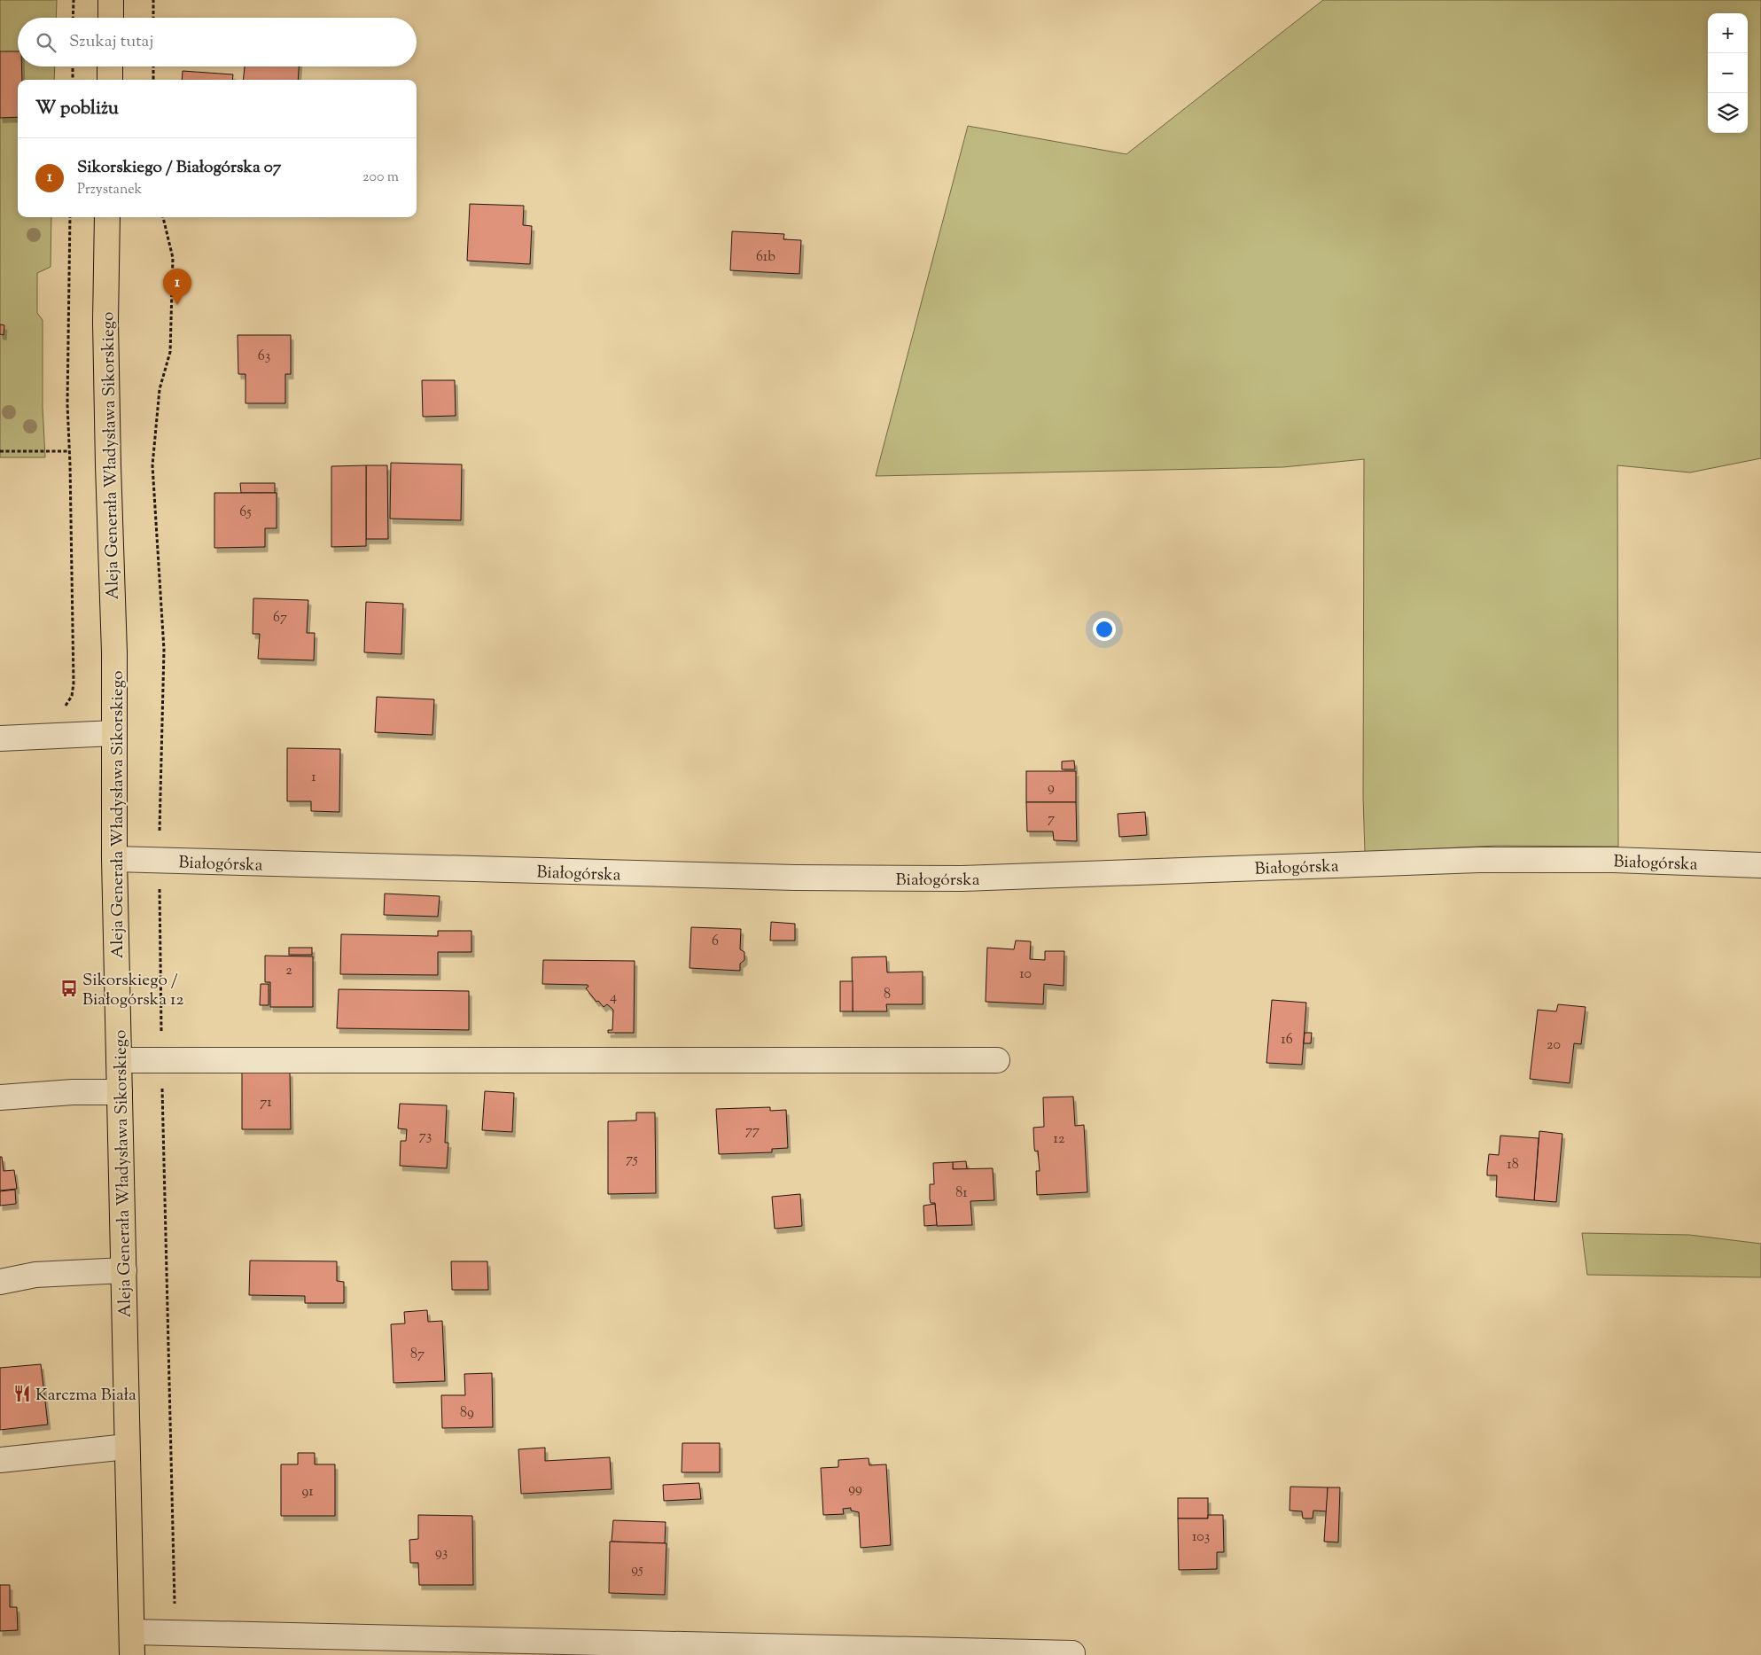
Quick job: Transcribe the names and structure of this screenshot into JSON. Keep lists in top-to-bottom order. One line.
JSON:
{"streets":{"main road":["Aleja Generała Władysława Sikorskiego"],"street":["Białogórska"]},"crossings":[["Aleja Generała Władysława Sikorskiego","Białogórska"]],"places":{"bus stop":["Sikorskiego / Białogórska 12"],"restaurant":["Karczma Biała"]},"house_numbers":["61b","63","65","67","1","9","7","6","2","10","8","4","16","20","71","77","73","12","75","18","81","87","89","99","91","103","93","95"],"page":{"map_buttons":["+","−"],"search":"Szukaj tutaj","heading":"W pobliżu","list":[{"mark":"1","name":"Sikorskiego / Białogórska 07","note":"Przystanek","value":"200 m"}],"pins":"1"}}
